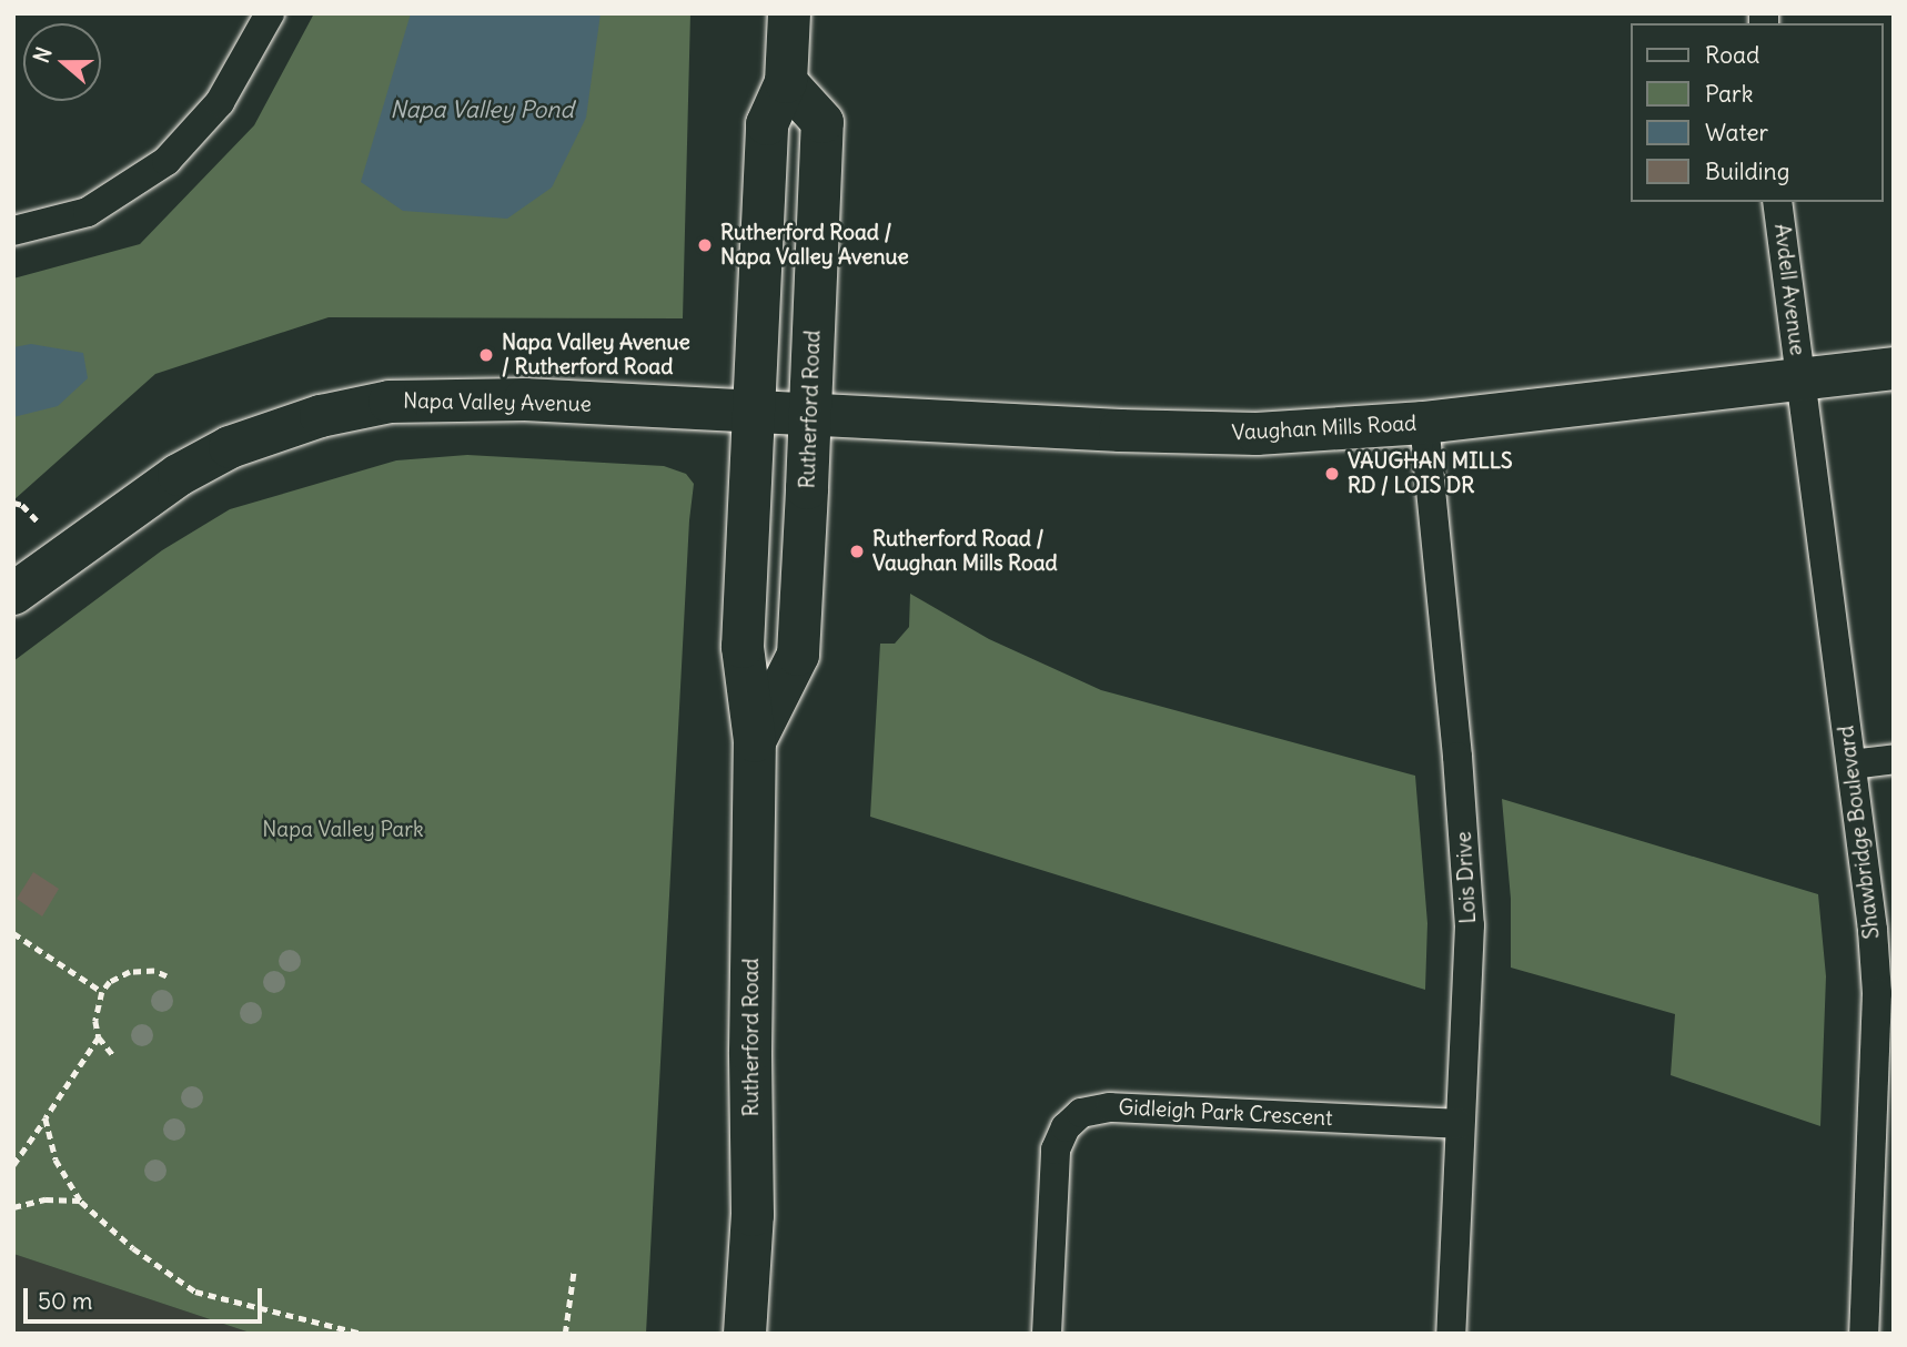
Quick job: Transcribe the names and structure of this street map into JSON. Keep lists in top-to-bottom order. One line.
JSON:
{"streets":{"main road":["Napa Valley Avenue","Rutherford Road","Vaughan Mills Road"],"street":["Avdell Avenue","Shawbridge Boulevard","Lois Drive","Gidleigh Park Crescent"]},"crossings":[["Avdell Avenue","Vaughan Mills Road"],["Avdell Avenue","Shawbridge Boulevard"],["Napa Valley Avenue","Rutherford Road"],["Napa Valley Avenue","Vaughan Mills Road"],["Rutherford Road","Vaughan Mills Road"],["Vaughan Mills Road","Shawbridge Boulevard"],["Vaughan Mills Road","Lois Drive"],["Lois Drive","Gidleigh Park Crescent"]],"water":["Napa Valley Pond"],"parks":["Napa Valley Park"],"places":["Rutherford Road / Napa Valley Avenue","Napa Valley Avenue / Rutherford Road","VAUGHAN MILLS RD / LOIS DR","Rutherford Road / Vaughan Mills Road"],"legend":["Road","Park","Water","Building"],"scale_bar":"50 m","north":"left"}
